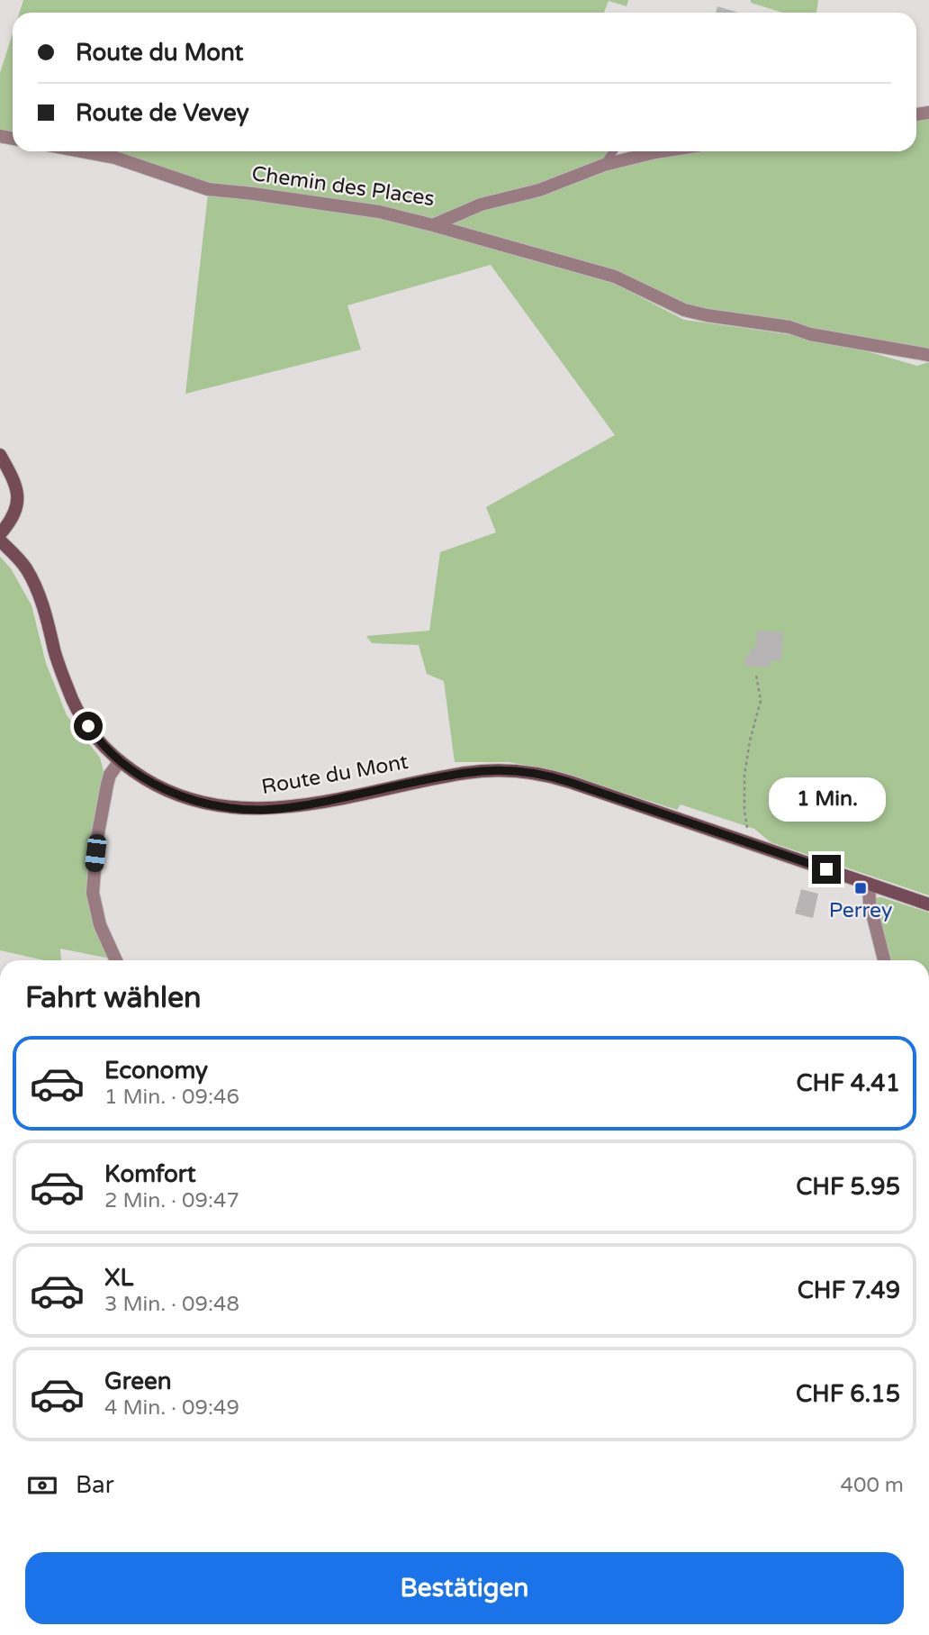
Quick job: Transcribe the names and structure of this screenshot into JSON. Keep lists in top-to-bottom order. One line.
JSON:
{"streets":{"main road":["Route du Mont"],"street":["Chemin des Places"]},"places":{"transit":["Perrey"]},"page":{"banner":["Route du Mont","Route de Vevey"],"bubble":"1 Min.","heading":"Fahrt wählen","list":[{"name":"Economy","note":"1 Min. · 09:46","value":"CHF 4.41"},{"name":"Komfort","note":"2 Min. · 09:47","value":"CHF 5.95"},{"name":"XL","note":"3 Min. · 09:48","value":"CHF 7.49"},{"name":"Green","note":"4 Min. · 09:49","value":"CHF 6.15"}],"pay":["Bar","400 m"],"buttons":"Bestätigen"}}
